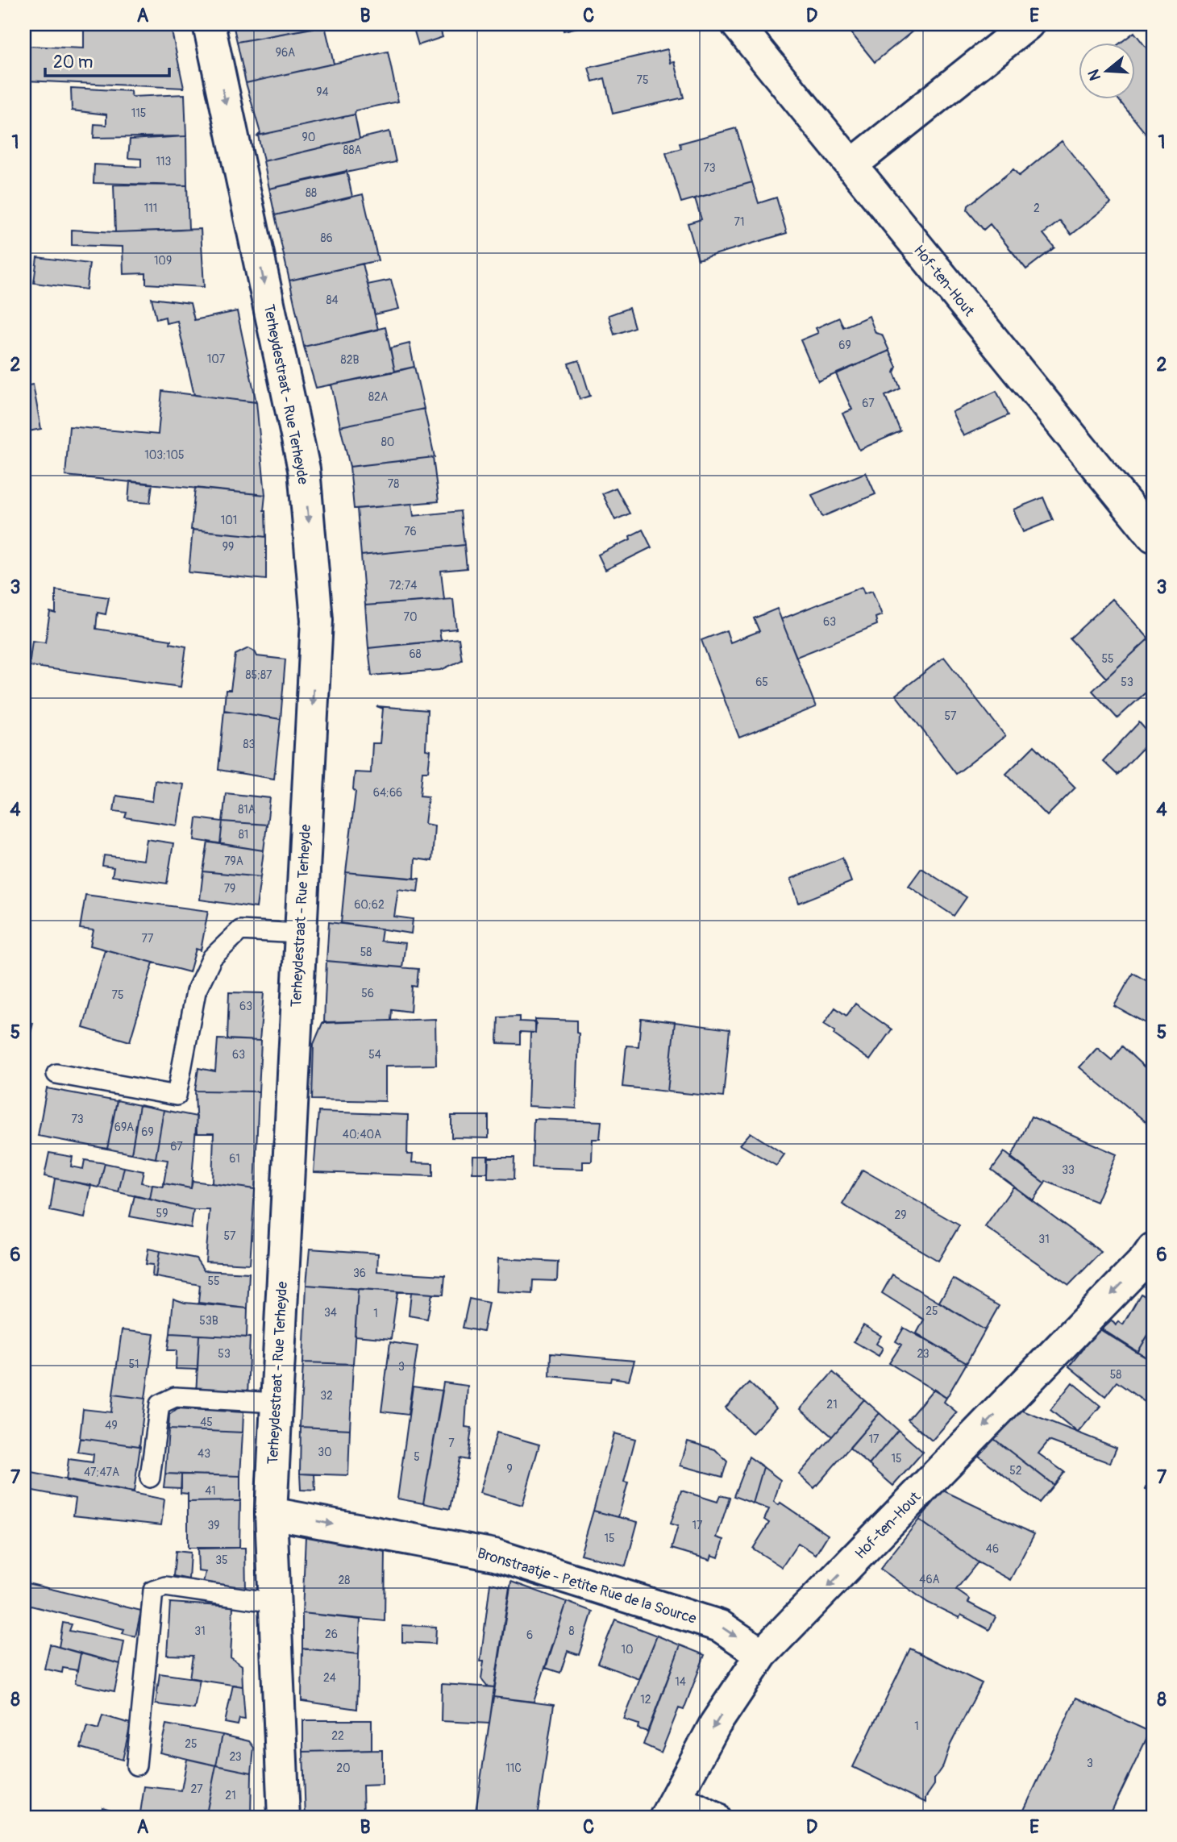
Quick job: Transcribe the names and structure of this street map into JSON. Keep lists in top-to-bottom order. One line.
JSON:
{"streets":{"street":["Hof-ten-Hout","Terheydestraat - Rue Terheyde","Bronstraatje - Petite Rue de la Source"]},"crossings":[["Hof-ten-Hout","Bronstraatje - Petite Rue de la Source"],["Terheydestraat - Rue Terheyde","Bronstraatje - Petite Rue de la Source"]],"one_way":["Hof-ten-Hout","Terheydestraat - Rue Terheyde","Bronstraatje - Petite Rue de la Source"],"house_numbers":["96A","75","94","115","90","88A","113","73","88","111","2","71","86","109","84","69","107","82B","82A","67","80","103;105","78","101","76","99","72;74","70","63","68","55","85;87","65","53","57","83","64;66","81A","81","79A","79","60;62","77","58","56","75","63","63","54","73","69A","69","40;40A","67","61","33","59","29","57","31","36","55","25","34","1","53B","53","23","51","3","58","32","21","45","49","17","7","30","43","5","15","9","52","47;47A","41","39","17","15","46","35","46A","28","31","8","26","6","10","24","14","12","1","22","25","23","3","20","11C","27","21"],"scale_bar":"20 m","north":"left","grid":{"columns":["A","B","C","D","E"],"rows":["1","2","3","4","5","6","7","8"]}}
